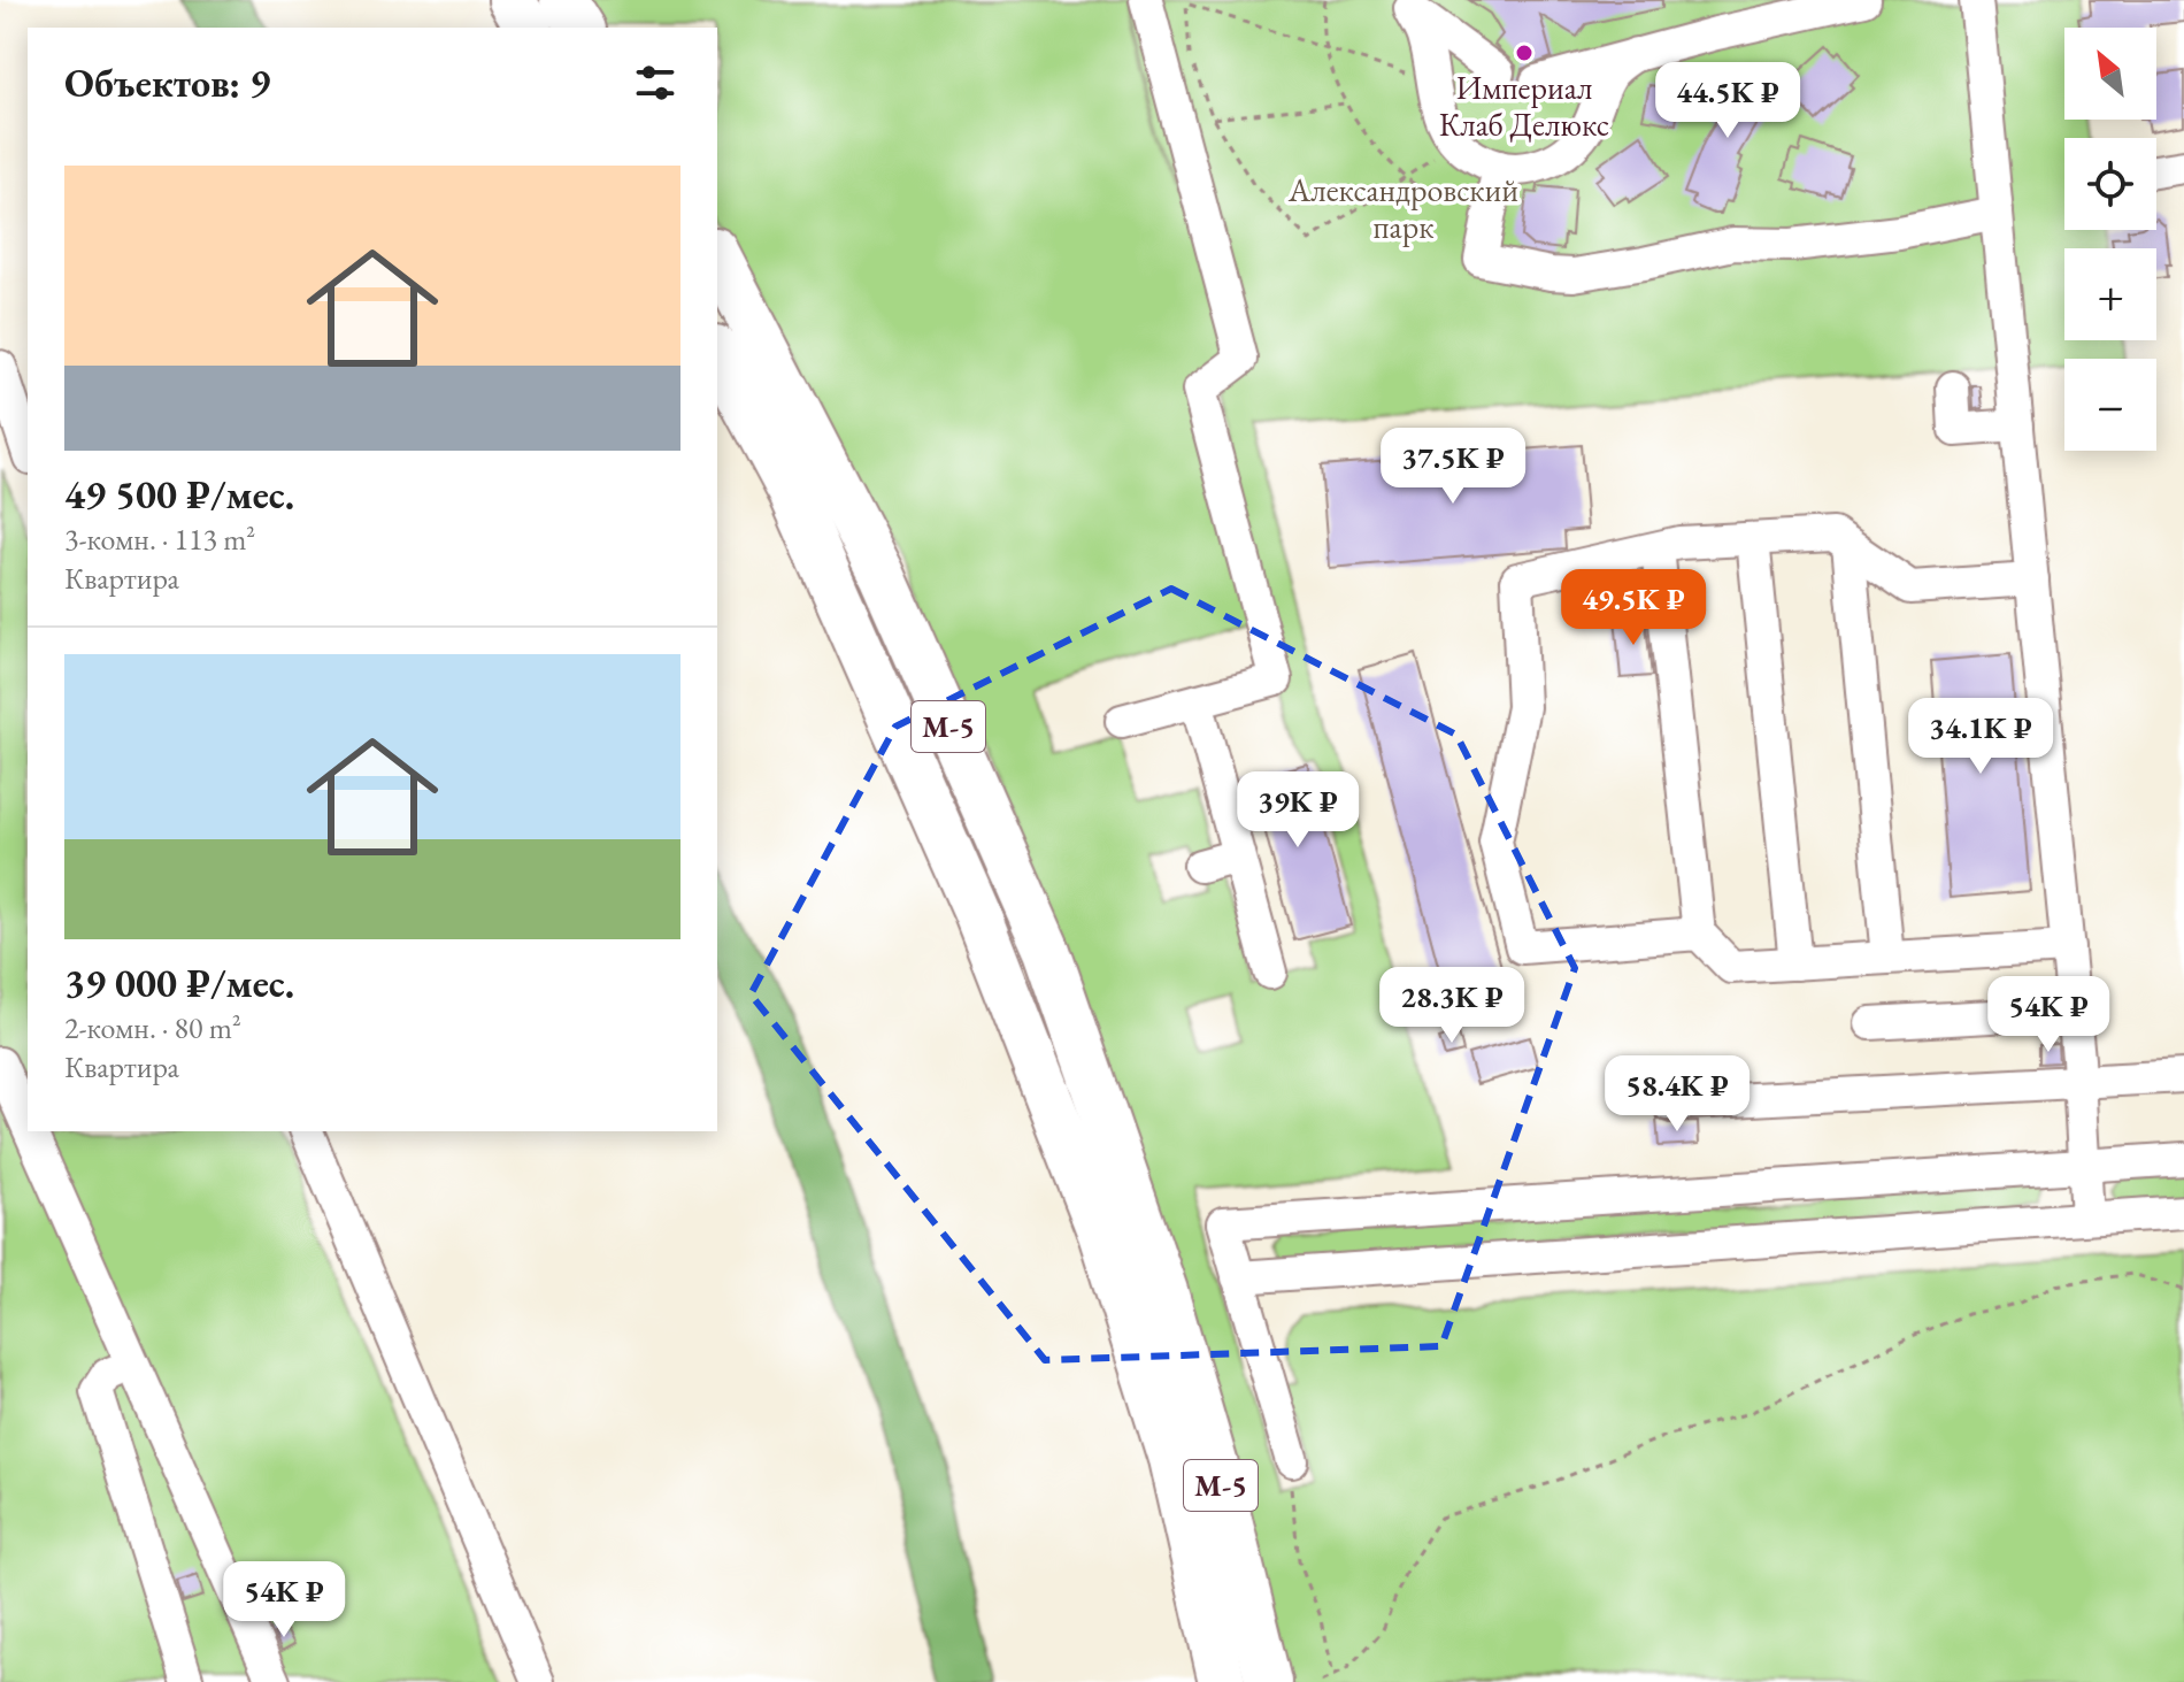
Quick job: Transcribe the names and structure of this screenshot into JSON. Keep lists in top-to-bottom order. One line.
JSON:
{"streets":{"highway":["М-5"]},"parks":["Александровский парк"],"places":["Империал Клаб Делюкс"],"north":"top left","page":{"map_buttons":["+","−"],"heading":"Объектов: 9","price":["44.5K ₽","37.5K ₽","49.5K ₽","34.1K ₽","39K ₽","28.3K ₽","54K ₽","58.4K ₽","54K ₽"],"list":[{"name":"49 500 ₽/мес.","note":"3-комн. · 113 m² · Квартира"},{"name":"39 000 ₽/мес.","note":"2-комн. · 80 m² · Квартира"}]}}
